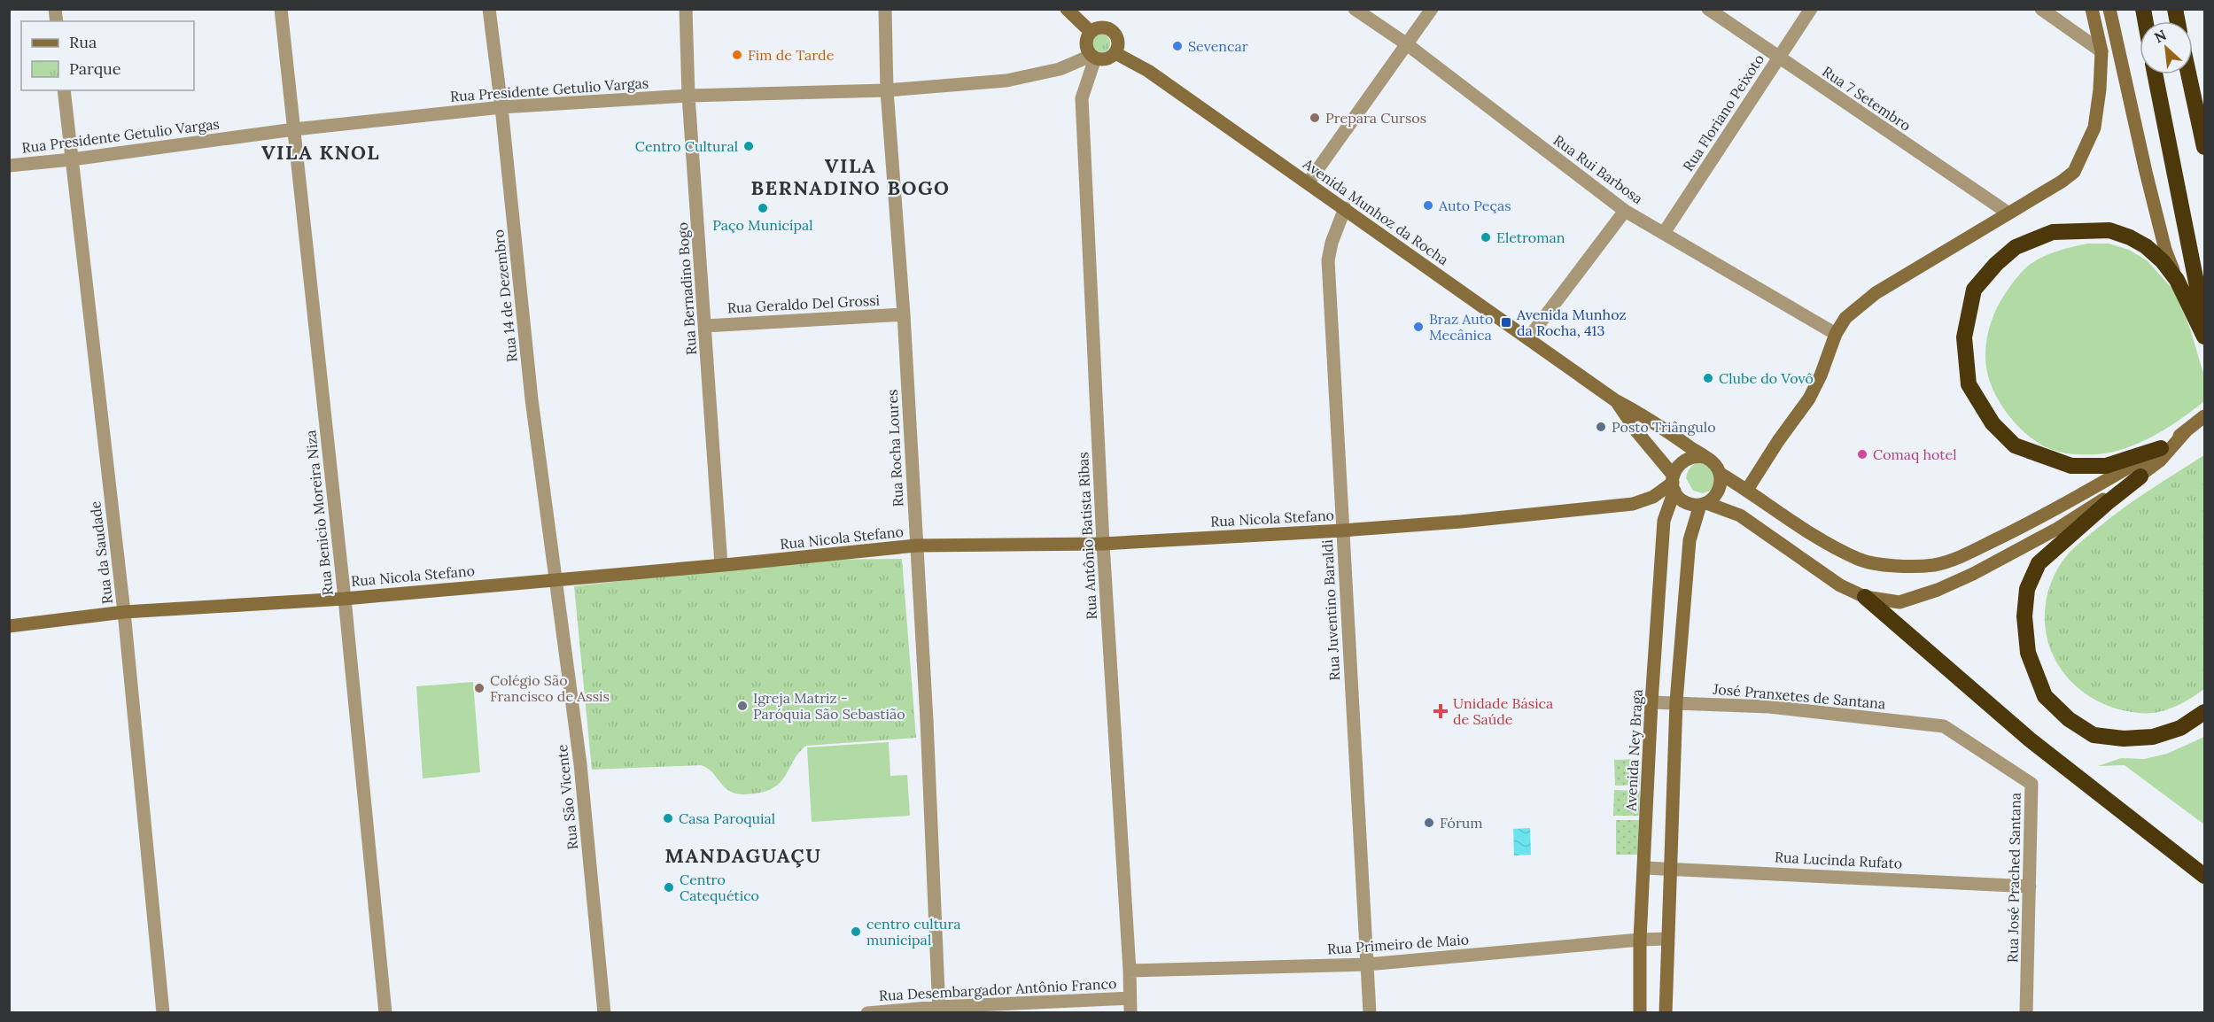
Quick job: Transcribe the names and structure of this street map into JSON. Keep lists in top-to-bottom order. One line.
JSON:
{"streets":{"street":["Rua Presidente Getulio Vargas","Rua 7 Setembro","Rua Floriano Peixoto","Rua Rui Barbosa","Avenida Munhoz da Rocha","Rua Bernadino Bogo","Rua 14 de Dezembro","Rua Geraldo Del Grossi","Rua Rocha Loures","Rua Benicio Moreira Niza","Rua Nicola Stefano","Rua Antônio Batista Ribas","Rua da Saudade","Rua Juventino Baraldi","José Pranxetes de Santana","Avenida Ney Braga","Rua São Vicente","Rua Lucinda Rufato","Rua José Prached Santana","Rua Primeiro de Maio","Rua Desembargador Antônio Franco"]},"crossings":[["Rua Presidente Getulio Vargas","Avenida Munhoz da Rocha"],["Rua Presidente Getulio Vargas","Rua Bernadino Bogo"],["Rua Presidente Getulio Vargas","Rua 14 de Dezembro"],["Rua Presidente Getulio Vargas","Rua Rocha Loures"],["Rua Presidente Getulio Vargas","Rua Benicio Moreira Niza"],["Rua Presidente Getulio Vargas","Rua Antônio Batista Ribas"],["Rua Presidente Getulio Vargas","Rua da Saudade"],["Rua 7 Setembro","Rua Floriano Peixoto"],["Rua Floriano Peixoto","Rua Rui Barbosa"],["Avenida Munhoz da Rocha","Rua Antônio Batista Ribas"],["Avenida Munhoz da Rocha","Rua Juventino Baraldi"],["Rua Bernadino Bogo","Rua Geraldo Del Grossi"],["Rua Bernadino Bogo","Rua Nicola Stefano"],["Rua 14 de Dezembro","Rua Nicola Stefano"],["Rua 14 de Dezembro","Rua São Vicente"],["Rua Geraldo Del Grossi","Rua Rocha Loures"],["Rua Rocha Loures","Rua Nicola Stefano"],["Rua Rocha Loures","Rua Desembargador Antônio Franco"],["Rua Benicio Moreira Niza","Rua Nicola Stefano"],["Rua Nicola Stefano","Rua Antônio Batista Ribas"],["Rua Nicola Stefano","Rua da Saudade"],["Rua Nicola Stefano","Rua Juventino Baraldi"],["Rua Nicola Stefano","Avenida Ney Braga"],["Rua Nicola Stefano","Rua São Vicente"],["Rua Antônio Batista Ribas","Rua Primeiro de Maio"],["Rua Antônio Batista Ribas","Rua Desembargador Antônio Franco"],["Rua Juventino Baraldi","Rua Primeiro de Maio"],["José Pranxetes de Santana","Avenida Ney Braga"],["José Pranxetes de Santana","Rua José Prached Santana"],["Avenida Ney Braga","Rua Lucinda Rufato"],["Avenida Ney Braga","Rua Primeiro de Maio"],["Rua Lucinda Rufato","Rua José Prached Santana"]],"districts":["VILA KNOL","VILA BERNADINO BOGO","MANDAGUAÇU"],"places":{"other":["Sevencar","Fim de Tarde","Prepara Cursos","Centro Cultural","Auto Peças","Paço Municípal","Eletroman","Braz Auto Mecânica","Clube do Vovô","Posto Triângulo","Comaq hotel","Colégio São Francisco de Assis","Igreja Matriz - Paróquia São Sebastião","Casa Paroquial","Fórum","Centro Catequético","centro cultura municipal"],"transit":["Avenida Munhoz da Rocha, 413"],"health":["Unidade Básica de Saúde"]},"legend":["Rua","Parque"],"north":"top left"}
